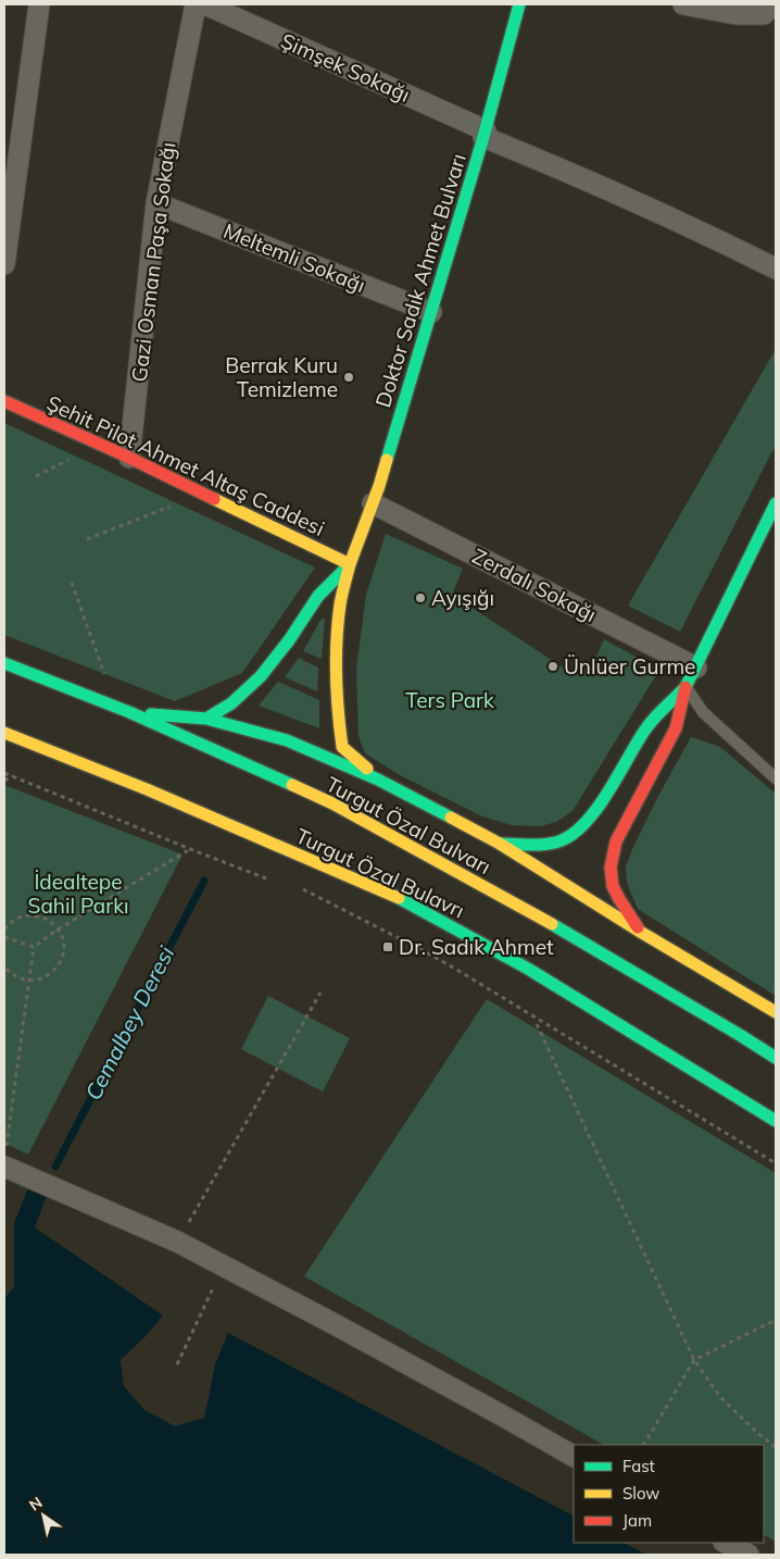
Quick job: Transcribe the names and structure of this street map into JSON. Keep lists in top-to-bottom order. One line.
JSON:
{"streets":{"main road":["Doktor Sadık Ahmet Bulvarı","Şehit Pilot Ahmet Altaş Caddesi","Turgut Özal Bulvarı","Turgut Özal Bulavrı"],"street":["Şimşek Sokağı","Meltemli Sokağı","Gazi Osman Paşa Sokağı","Zerdalı Sokağı"]},"crossings":[["Şimşek Sokağı","Doktor Sadık Ahmet Bulvarı"],["Meltemli Sokağı","Gazi Osman Paşa Sokağı"],["Meltemli Sokağı","Doktor Sadık Ahmet Bulvarı"],["Gazi Osman Paşa Sokağı","Şehit Pilot Ahmet Altaş Caddesi"],["Doktor Sadık Ahmet Bulvarı","Şehit Pilot Ahmet Altaş Caddesi"],["Doktor Sadık Ahmet Bulvarı","Zerdalı Sokağı"]],"water":["Cemalbey Deresi"],"parks":["Ters Park","İdealtepe Sahil Parkı"],"places":{"other":["Berrak Kuru Temizleme","Ayışığı","Ünlüer Gurme"],"transit":["Dr. Sadık Ahmet"]},"legend":["Fast","Slow","Jam"],"north":"top left"}
